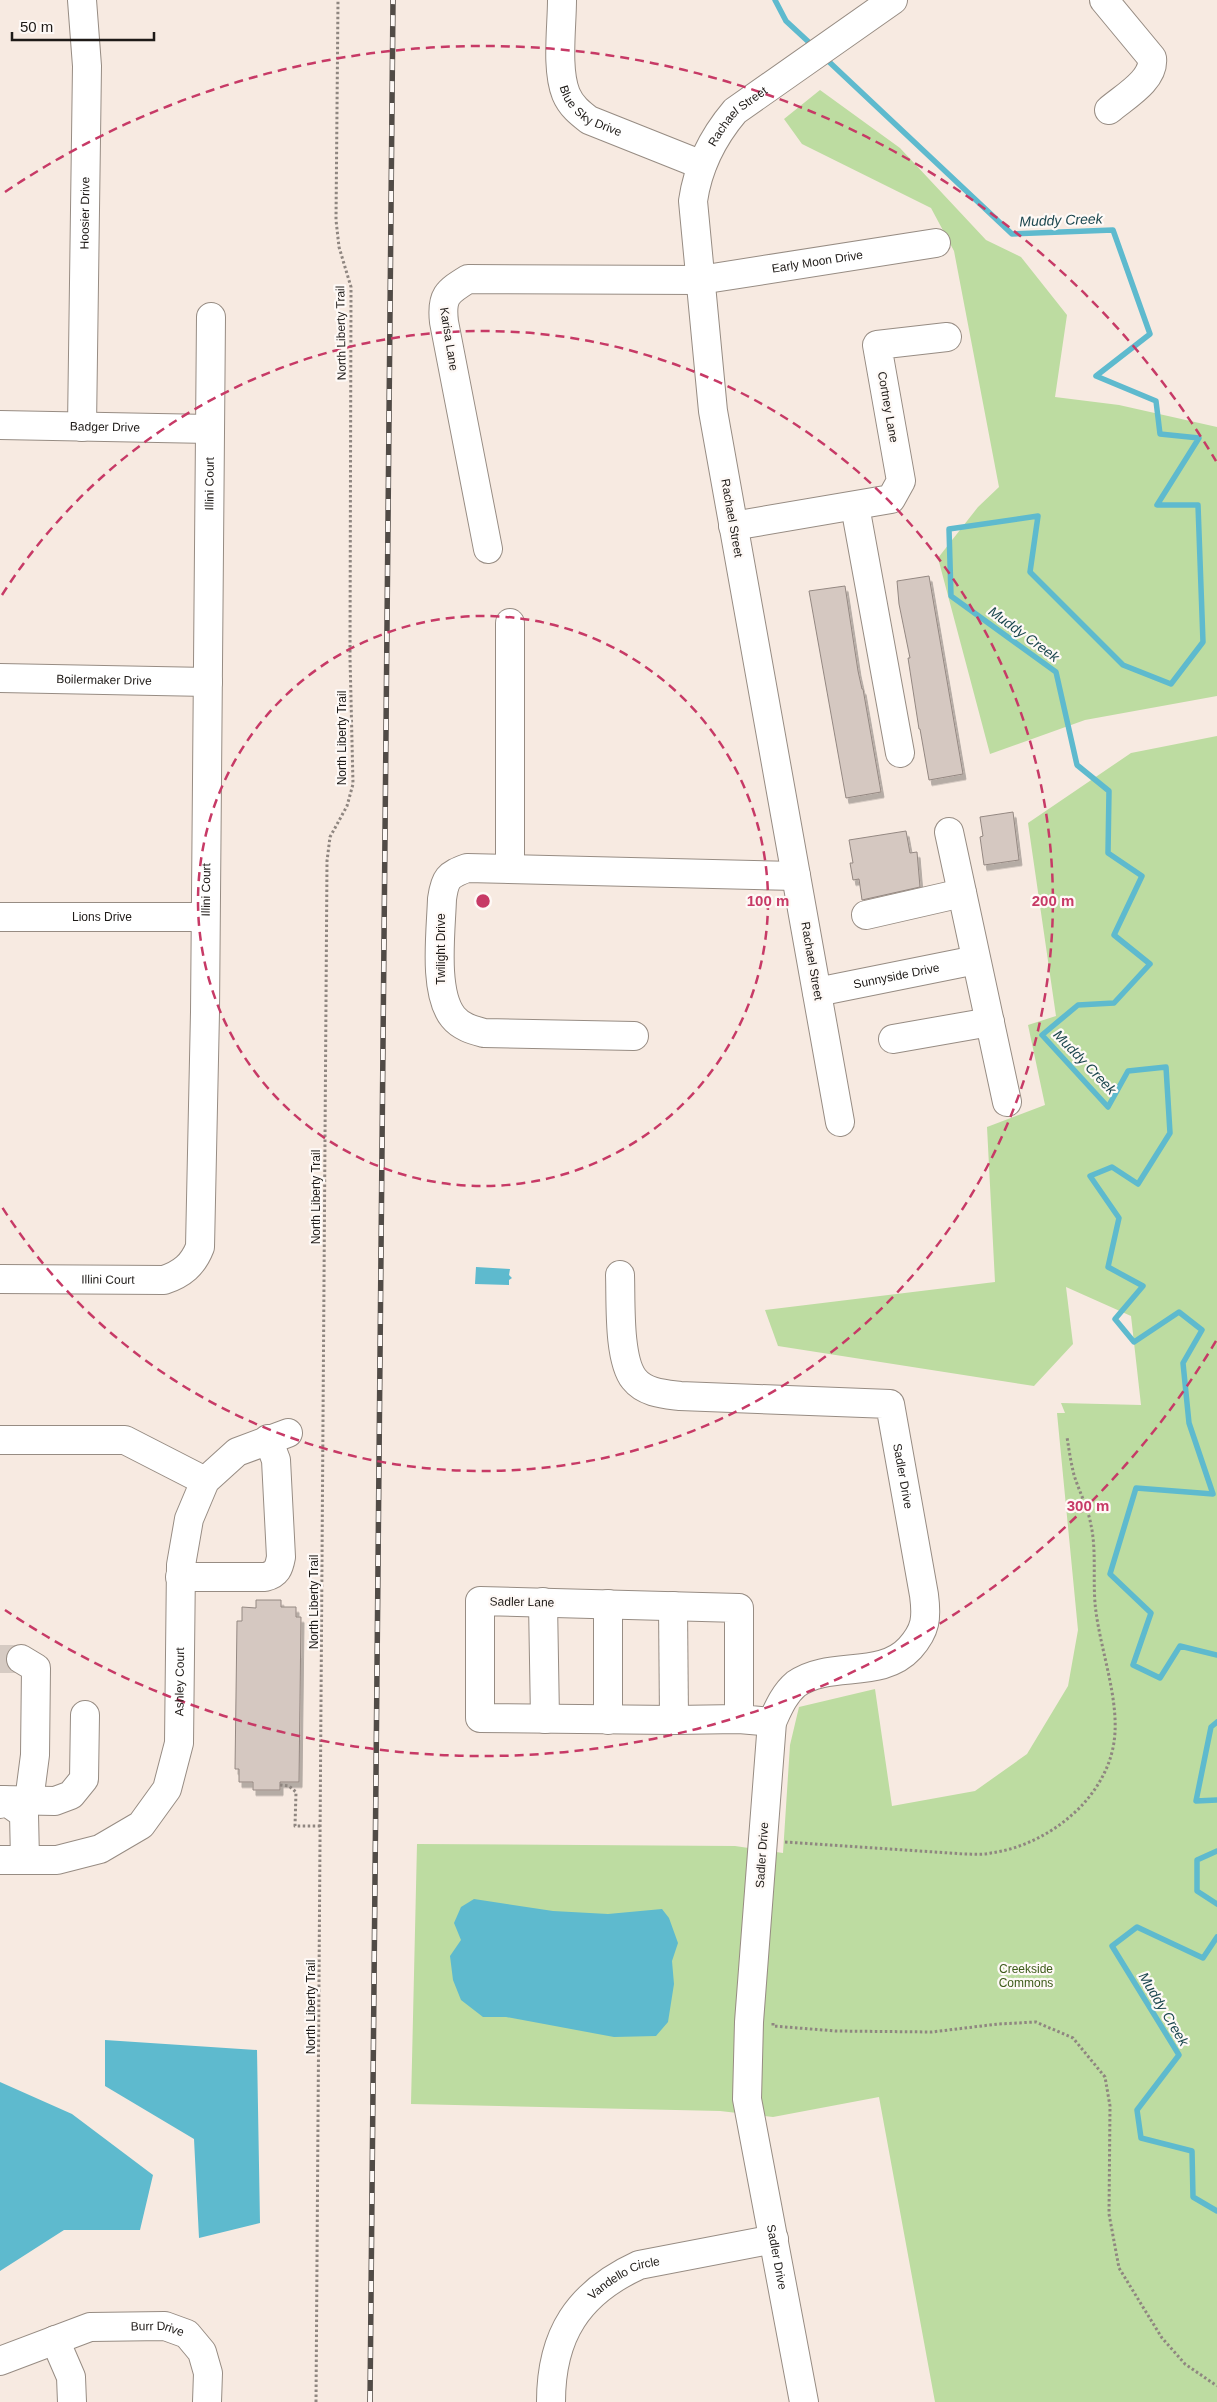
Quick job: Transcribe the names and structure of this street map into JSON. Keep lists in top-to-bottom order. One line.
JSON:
{"streets":{"street":["Blue Sky Drive","Rachael Street","Hoosier Drive","Early Moon Drive","Karisa Lane","Cortney Lane","Badger Drive","Illini Court","Boilermaker Drive","Lions Drive","Twilight Drive","Sunnyside Drive","Sadler Drive","Sadler Lane","Ashley Court","Vandello Circle","Burr Drive"],"path":["North Liberty Trail"]},"crossings":[["Blue Sky Drive","Rachael Street"],["Rachael Street","Early Moon Drive"],["Rachael Street","Karisa Lane"],["Rachael Street","Cortney Lane"],["Rachael Street","Twilight Drive"],["Rachael Street","Sunnyside Drive"],["Hoosier Drive","Badger Drive"],["Early Moon Drive","Karisa Lane"],["Badger Drive","Illini Court"],["Illini Court","Boilermaker Drive"],["Illini Court","Lions Drive"],["Sadler Drive","Sadler Lane"],["Sadler Drive","Vandello Circle"]],"water":["Muddy Creek"],"parks":["Creekside Commons"],"scale_bar":"50 m","rings":["100 m","200 m","300 m"]}
